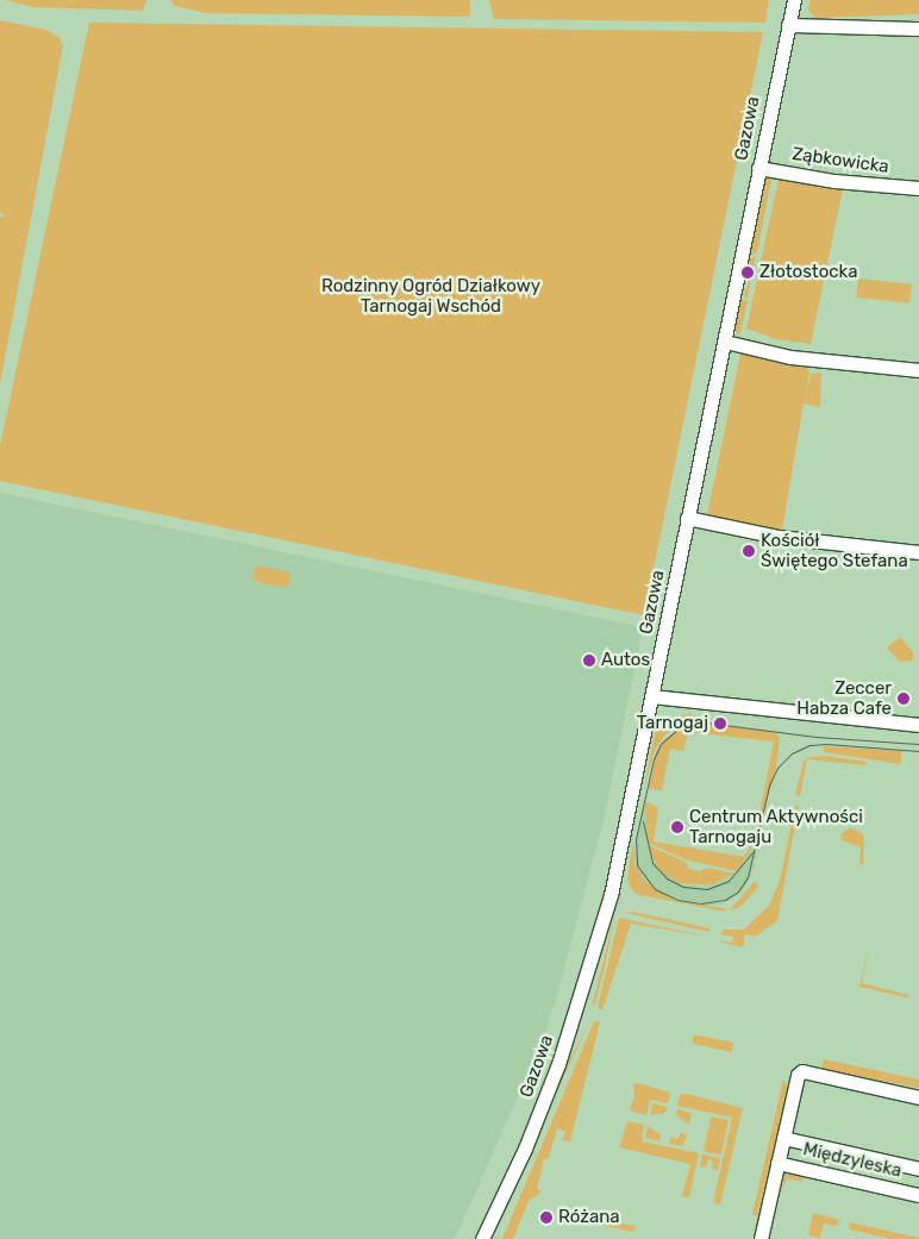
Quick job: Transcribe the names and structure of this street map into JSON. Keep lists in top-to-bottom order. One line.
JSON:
{"streets":{"street":["Gazowa","Ząbkowicka","Międzyleska"]},"crossings":[["Gazowa","Ząbkowicka"]],"parks":["Rodzinny Ogród Działkowy Tarnogaj Wschód"],"places":["Złotostocka","Kościół Świętego Stefana","Autos","Zeccer Habza Cafe","Tarnogaj","Centrum Aktywności Tarnogaju","Różana"]}
